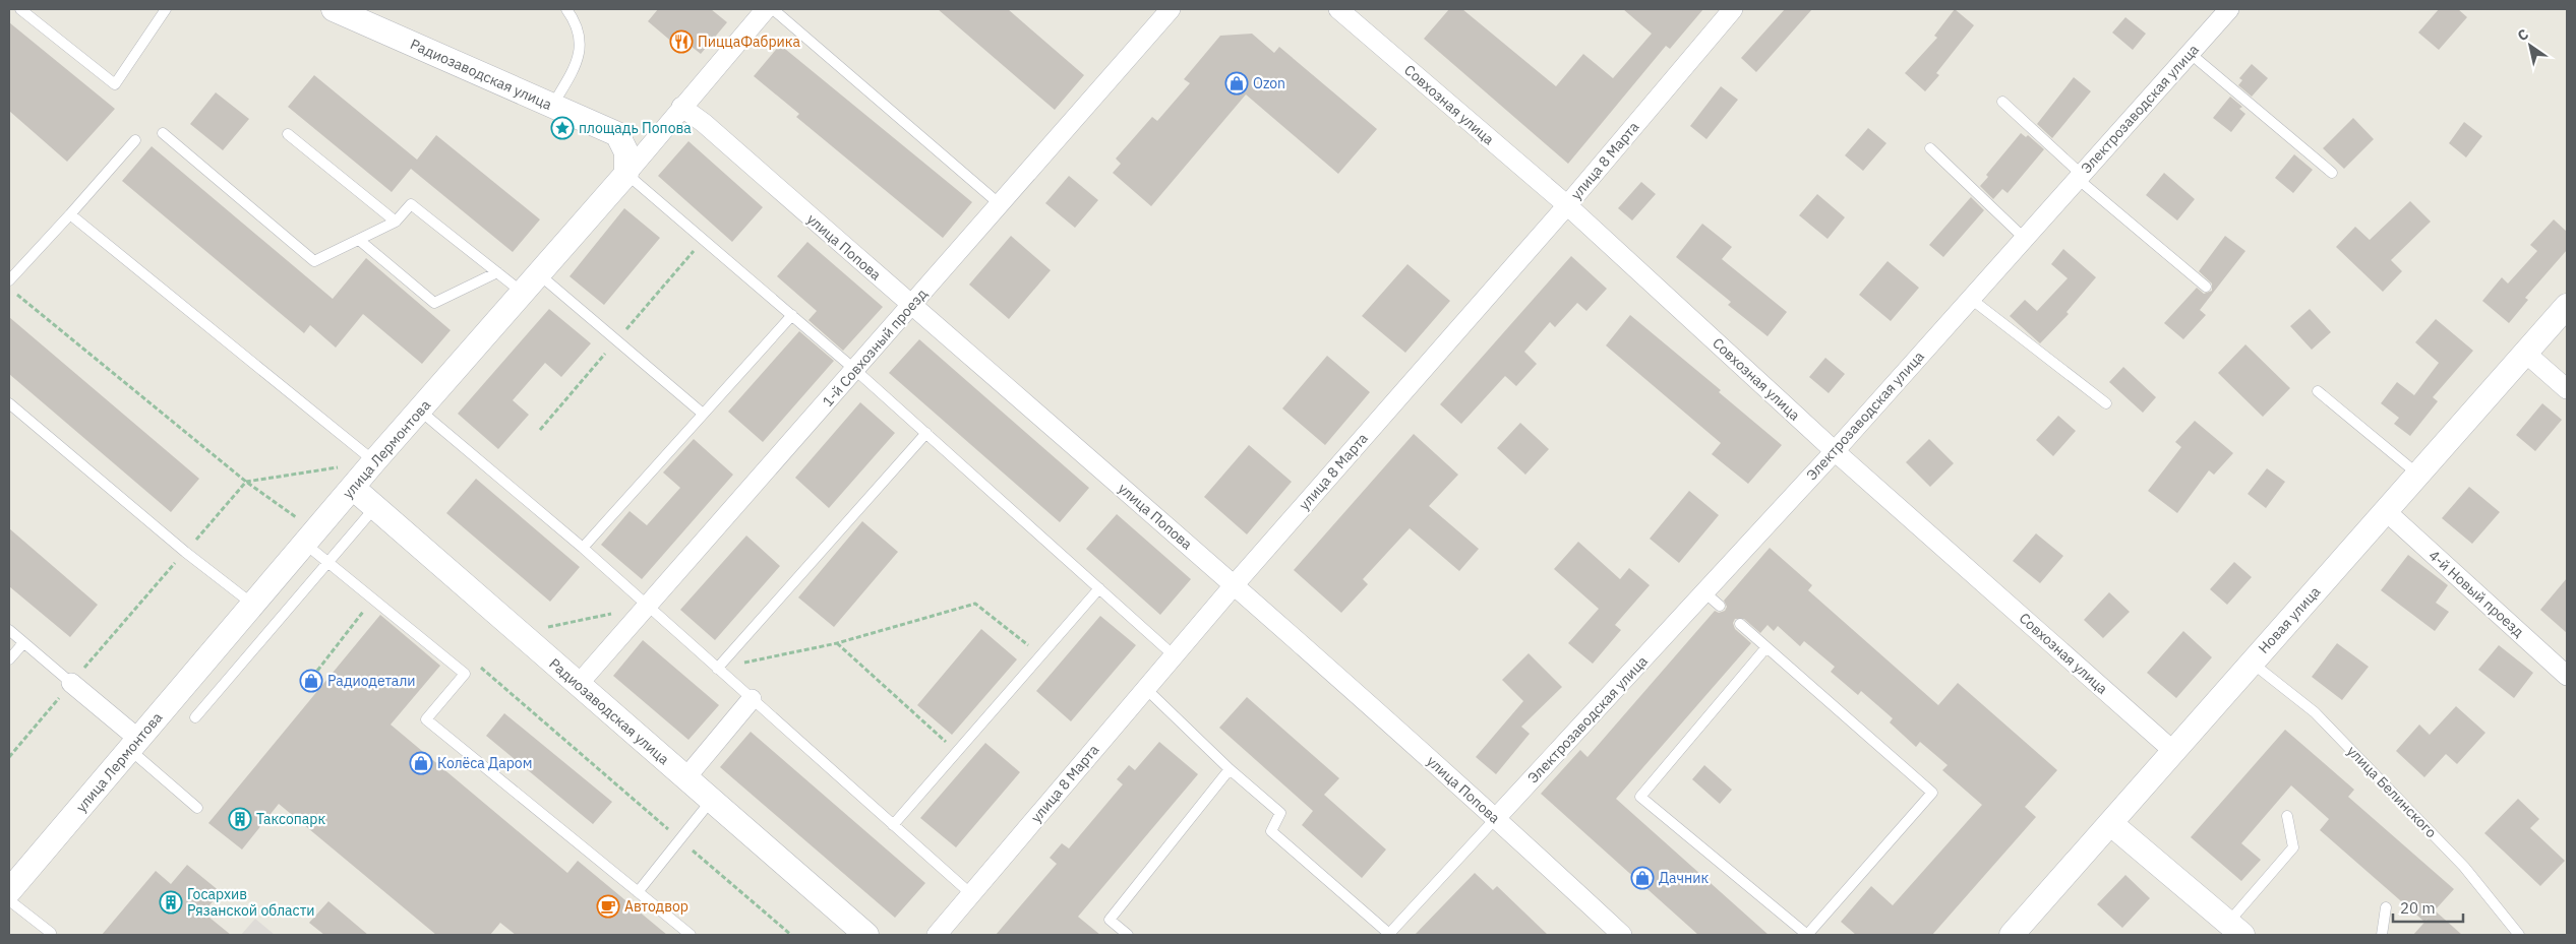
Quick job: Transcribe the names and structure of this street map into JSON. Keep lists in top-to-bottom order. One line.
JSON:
{"streets":{"street":["Радиозаводская улица","Совхозная улица","Электрозаводская улица","улица 8 Марта","улица Попова","1-й Совхозный проезд","улица Лермонтова","4-й Новый проезд","Новая улица"],"lane":["улица Белинского"]},"crossings":[["Радиозаводская улица","1-й Совхозный проезд"],["Радиозаводская улица","улица Лермонтова"],["Совхозная улица","Электрозаводская улица"],["Совхозная улица","улица 8 Марта"],["Совхозная улица","Новая улица"],["Электрозаводская улица","улица Попова"],["улица 8 Марта","улица Попова"],["улица Попова","1-й Совхозный проезд"],["улица Попова","улица Лермонтова"],["4-й Новый проезд","Новая улица"],["Новая улица","улица Белинского"]],"places":{"restaurant":["ПиццаФабрика"],"shop":["Ozon","Радиодетали","Колёса Даром","Дачник"],"place":["площадь Попова"],"building":["Таксопарк","Госархив Рязанской области"],"cafe":["Автодвор"]},"scale_bar":"20 m","north":"top left"}
